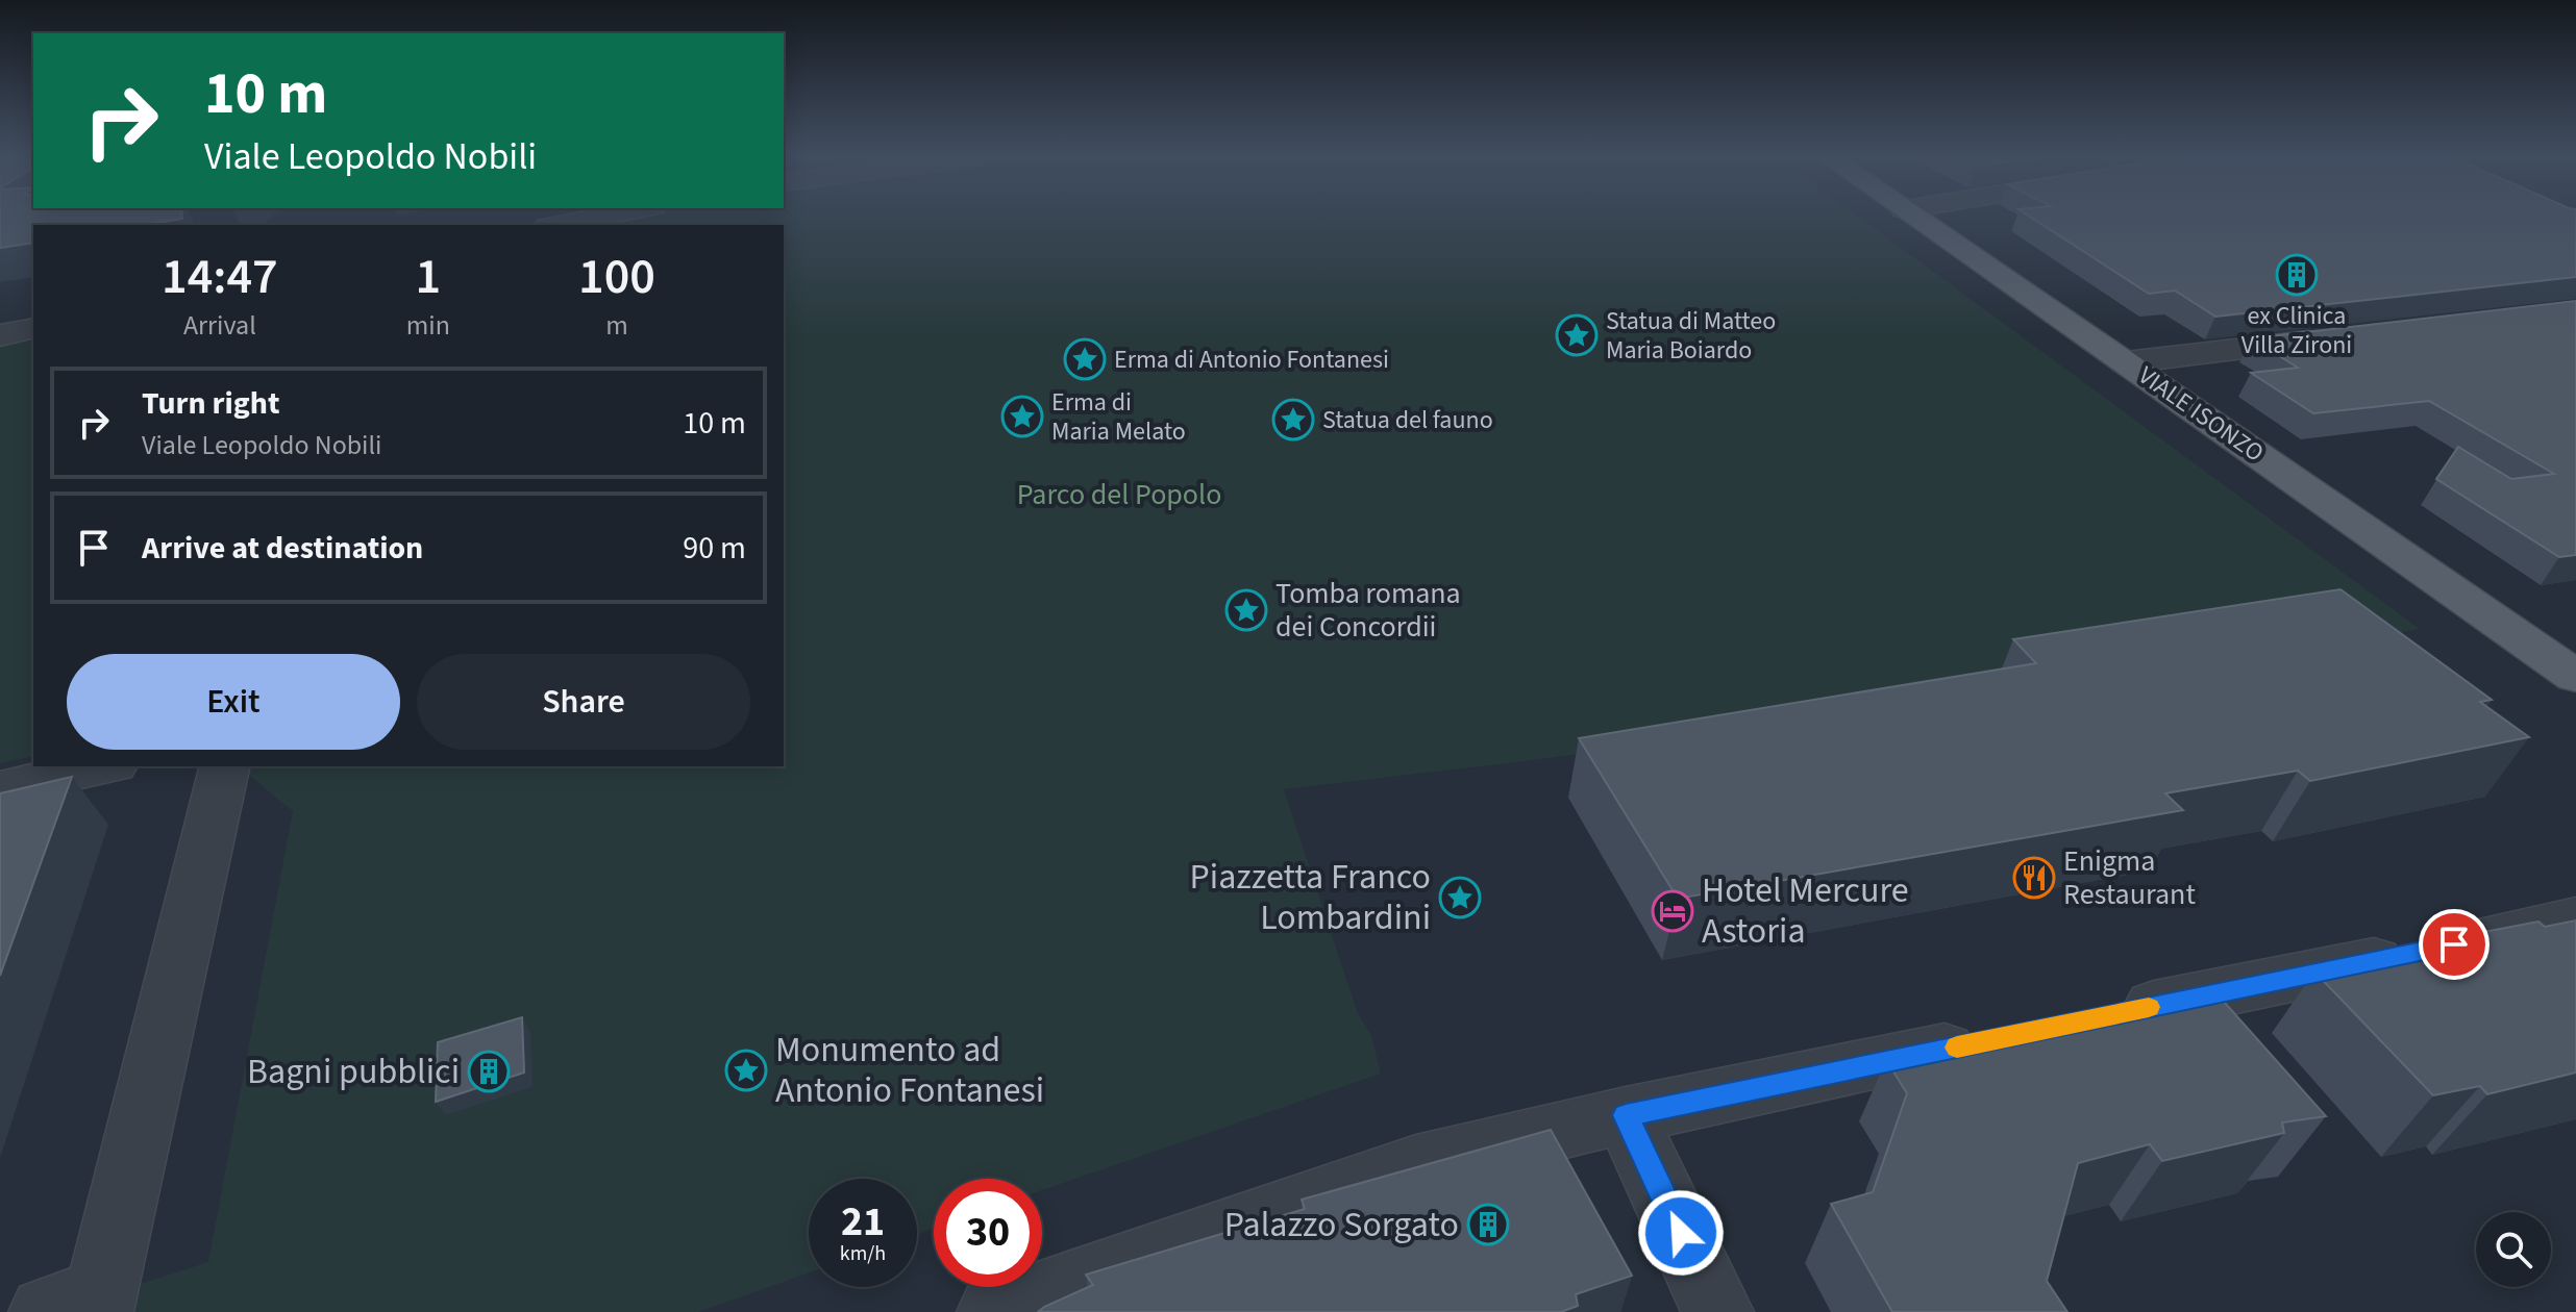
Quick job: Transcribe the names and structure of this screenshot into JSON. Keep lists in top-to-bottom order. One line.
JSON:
{"streets":{"main road":["VIALE ISONZO"]},"parks":["Parco del Popolo"],"places":{"building":["ex Clinica Villa Zironi","Bagni pubblici","Palazzo Sorgato"],"place":["Statua di Matteo Maria Boiardo","Erma di Antonio Fontanesi","Erma di Maria Melato","Statua del fauno","Tomba romana dei Concordii","Piazzetta Franco Lombardini","Monumento ad Antonio Fontanesi"],"restaurant":["Enigma Restaurant"],"hotel":["Hotel Mercure Astoria"]},"page":{"turn":["10 m","Viale Leopoldo Nobili"],"eta":["14:47","Arrival","1","min","100","m"],"list":[{"name":"Turn right","note":"Viale Leopoldo Nobili","value":"10 m"},{"name":"Arrive at destination","value":"90 m"}],"buttons":["Exit","Share"],"speed":"21 km/h","limit":"30"}}
